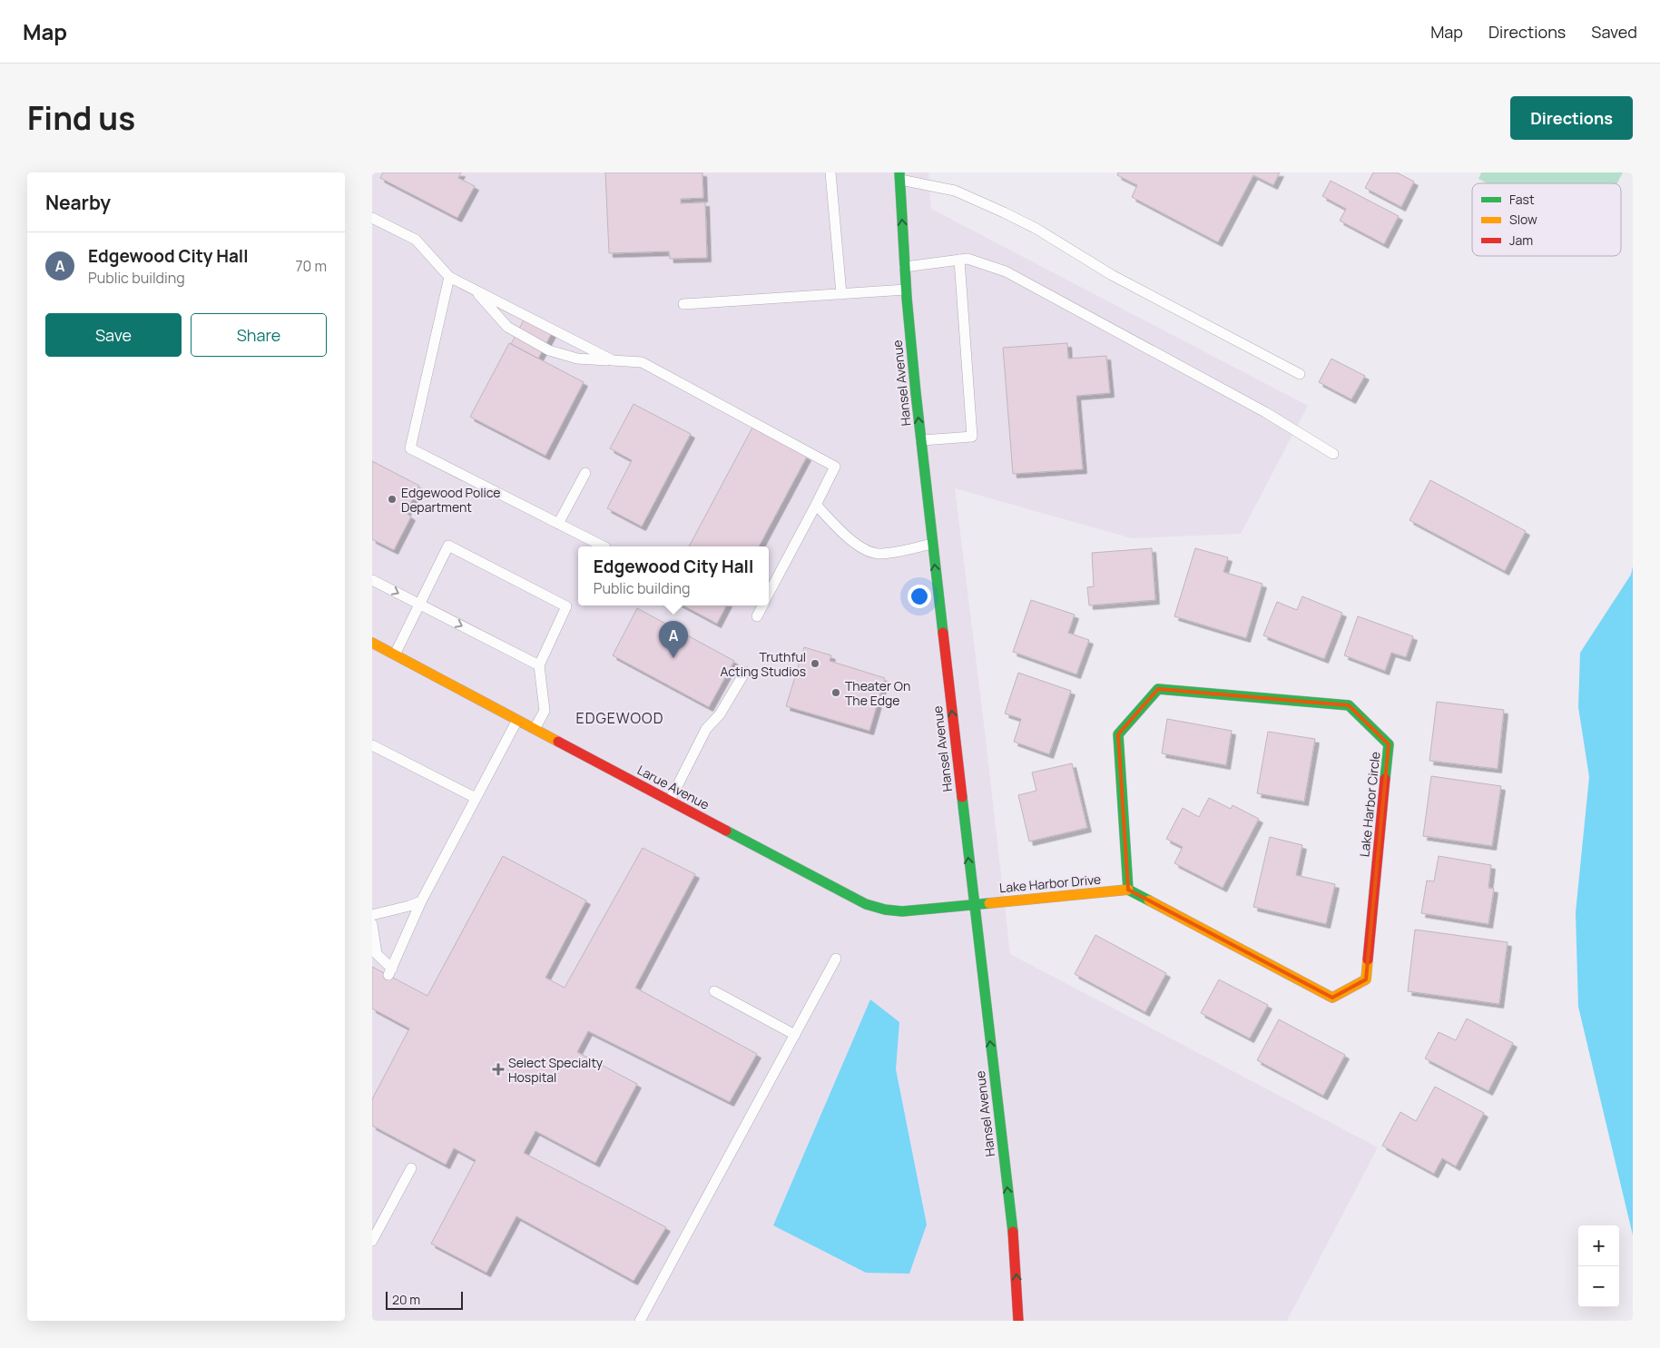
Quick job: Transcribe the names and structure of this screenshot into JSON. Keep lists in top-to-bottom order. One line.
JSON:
{"streets":{"street":["Hansel Avenue","Larue Avenue","Lake Harbor Circle","Lake Harbor Drive"]},"crossings":[["Hansel Avenue","Larue Avenue"],["Hansel Avenue","Lake Harbor Drive"],["Larue Avenue","Lake Harbor Drive"],["Lake Harbor Circle","Lake Harbor Drive"]],"one_way":["Hansel Avenue"],"districts":["EDGEWOOD"],"places":{"other":["Edgewood Police Department","Truthful Acting Studios","Theater On The Edge"],"health":["Select Specialty Hospital"]},"legend":["Fast","Slow","Jam"],"scale_bar":"20 m","page":{"header":"Map","nav":["Map","Directions","Saved"],"title":"Find us","buttons":["Directions",["Save","Share"]],"heading":"Nearby","list":[{"mark":"A","name":"Edgewood City Hall","note":"Public building","value":"70 m"}],"popup":["Edgewood City Hall","Public building"],"pins":"A","map_buttons":["+","−"],"scale":"20 m"}}
